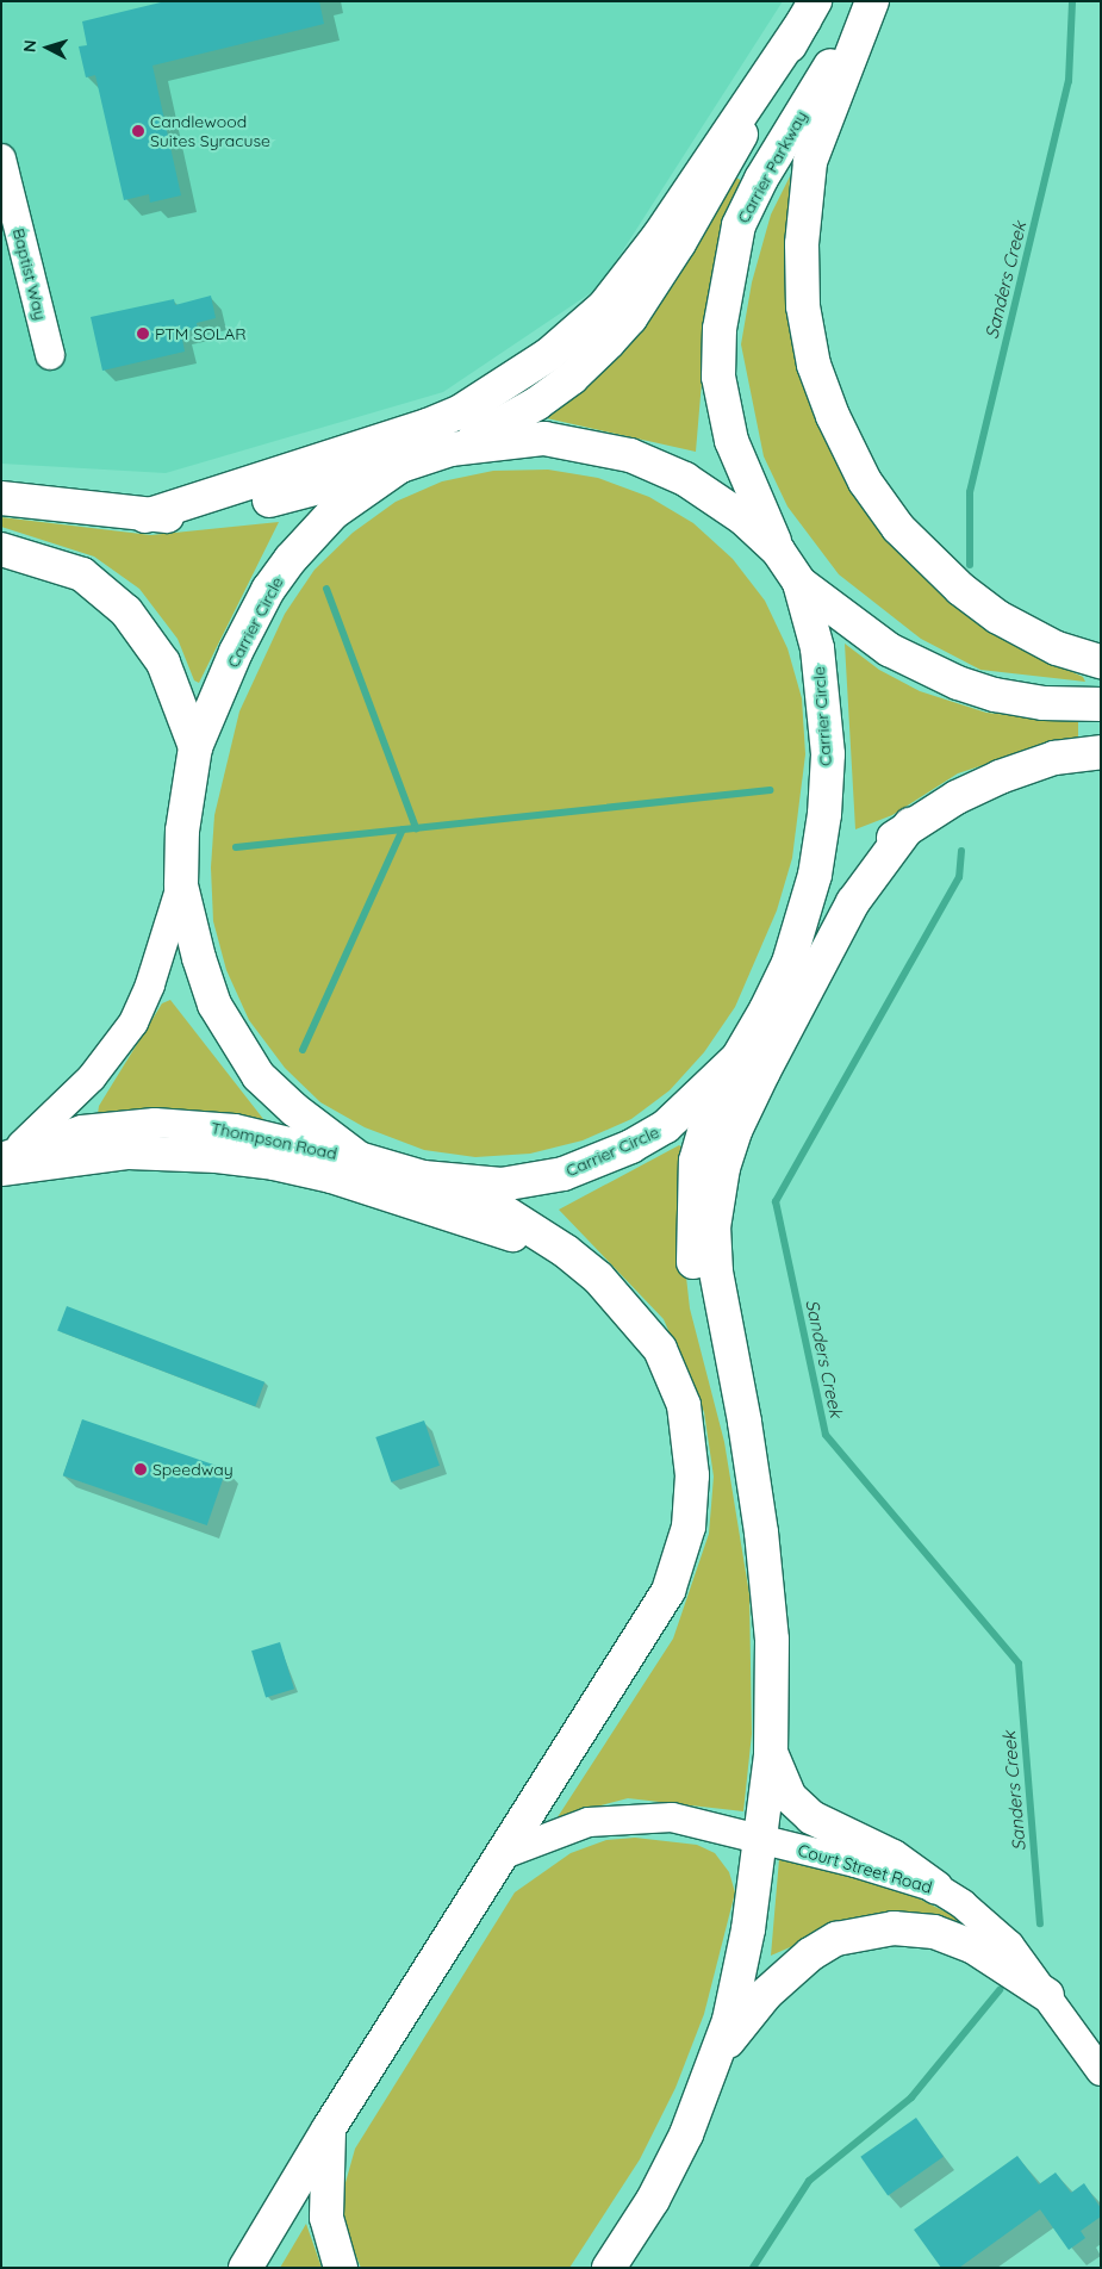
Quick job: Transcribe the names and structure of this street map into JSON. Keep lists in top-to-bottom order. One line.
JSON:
{"streets":{"main road":["Carrier Parkway","Carrier Circle"],"street":["Baptist Way","Thompson Road","Court Street Road"]},"crossings":[["Carrier Parkway","Carrier Circle"],["Carrier Circle","Thompson Road"]],"water":["Sanders Creek"],"places":["Candlewood Suites Syracuse","PTM SOLAR","Speedway"],"north":"left"}
